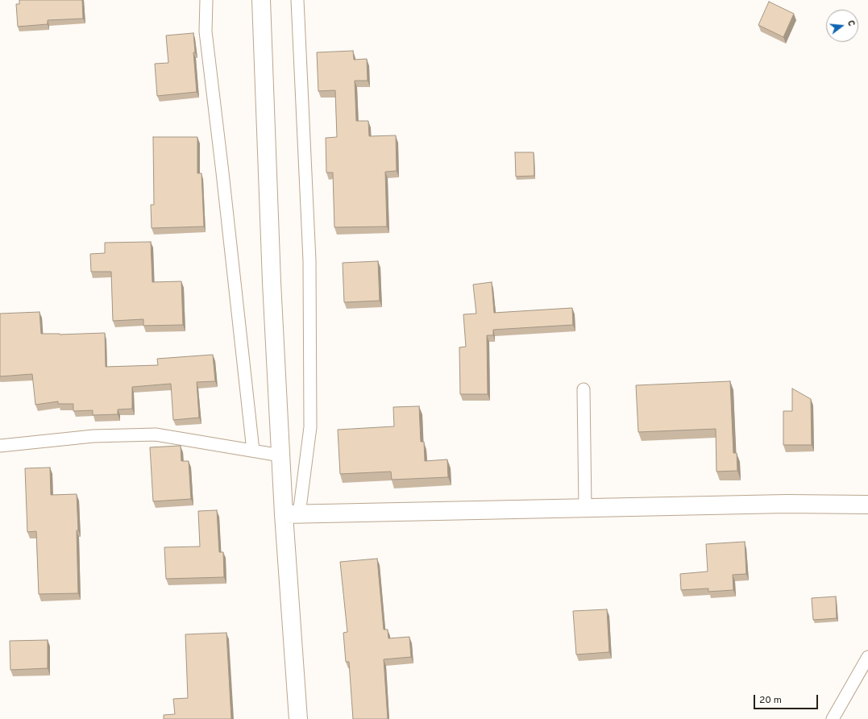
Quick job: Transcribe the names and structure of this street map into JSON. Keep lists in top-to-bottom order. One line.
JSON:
{"scale_bar":"20 m","north":"right"}
